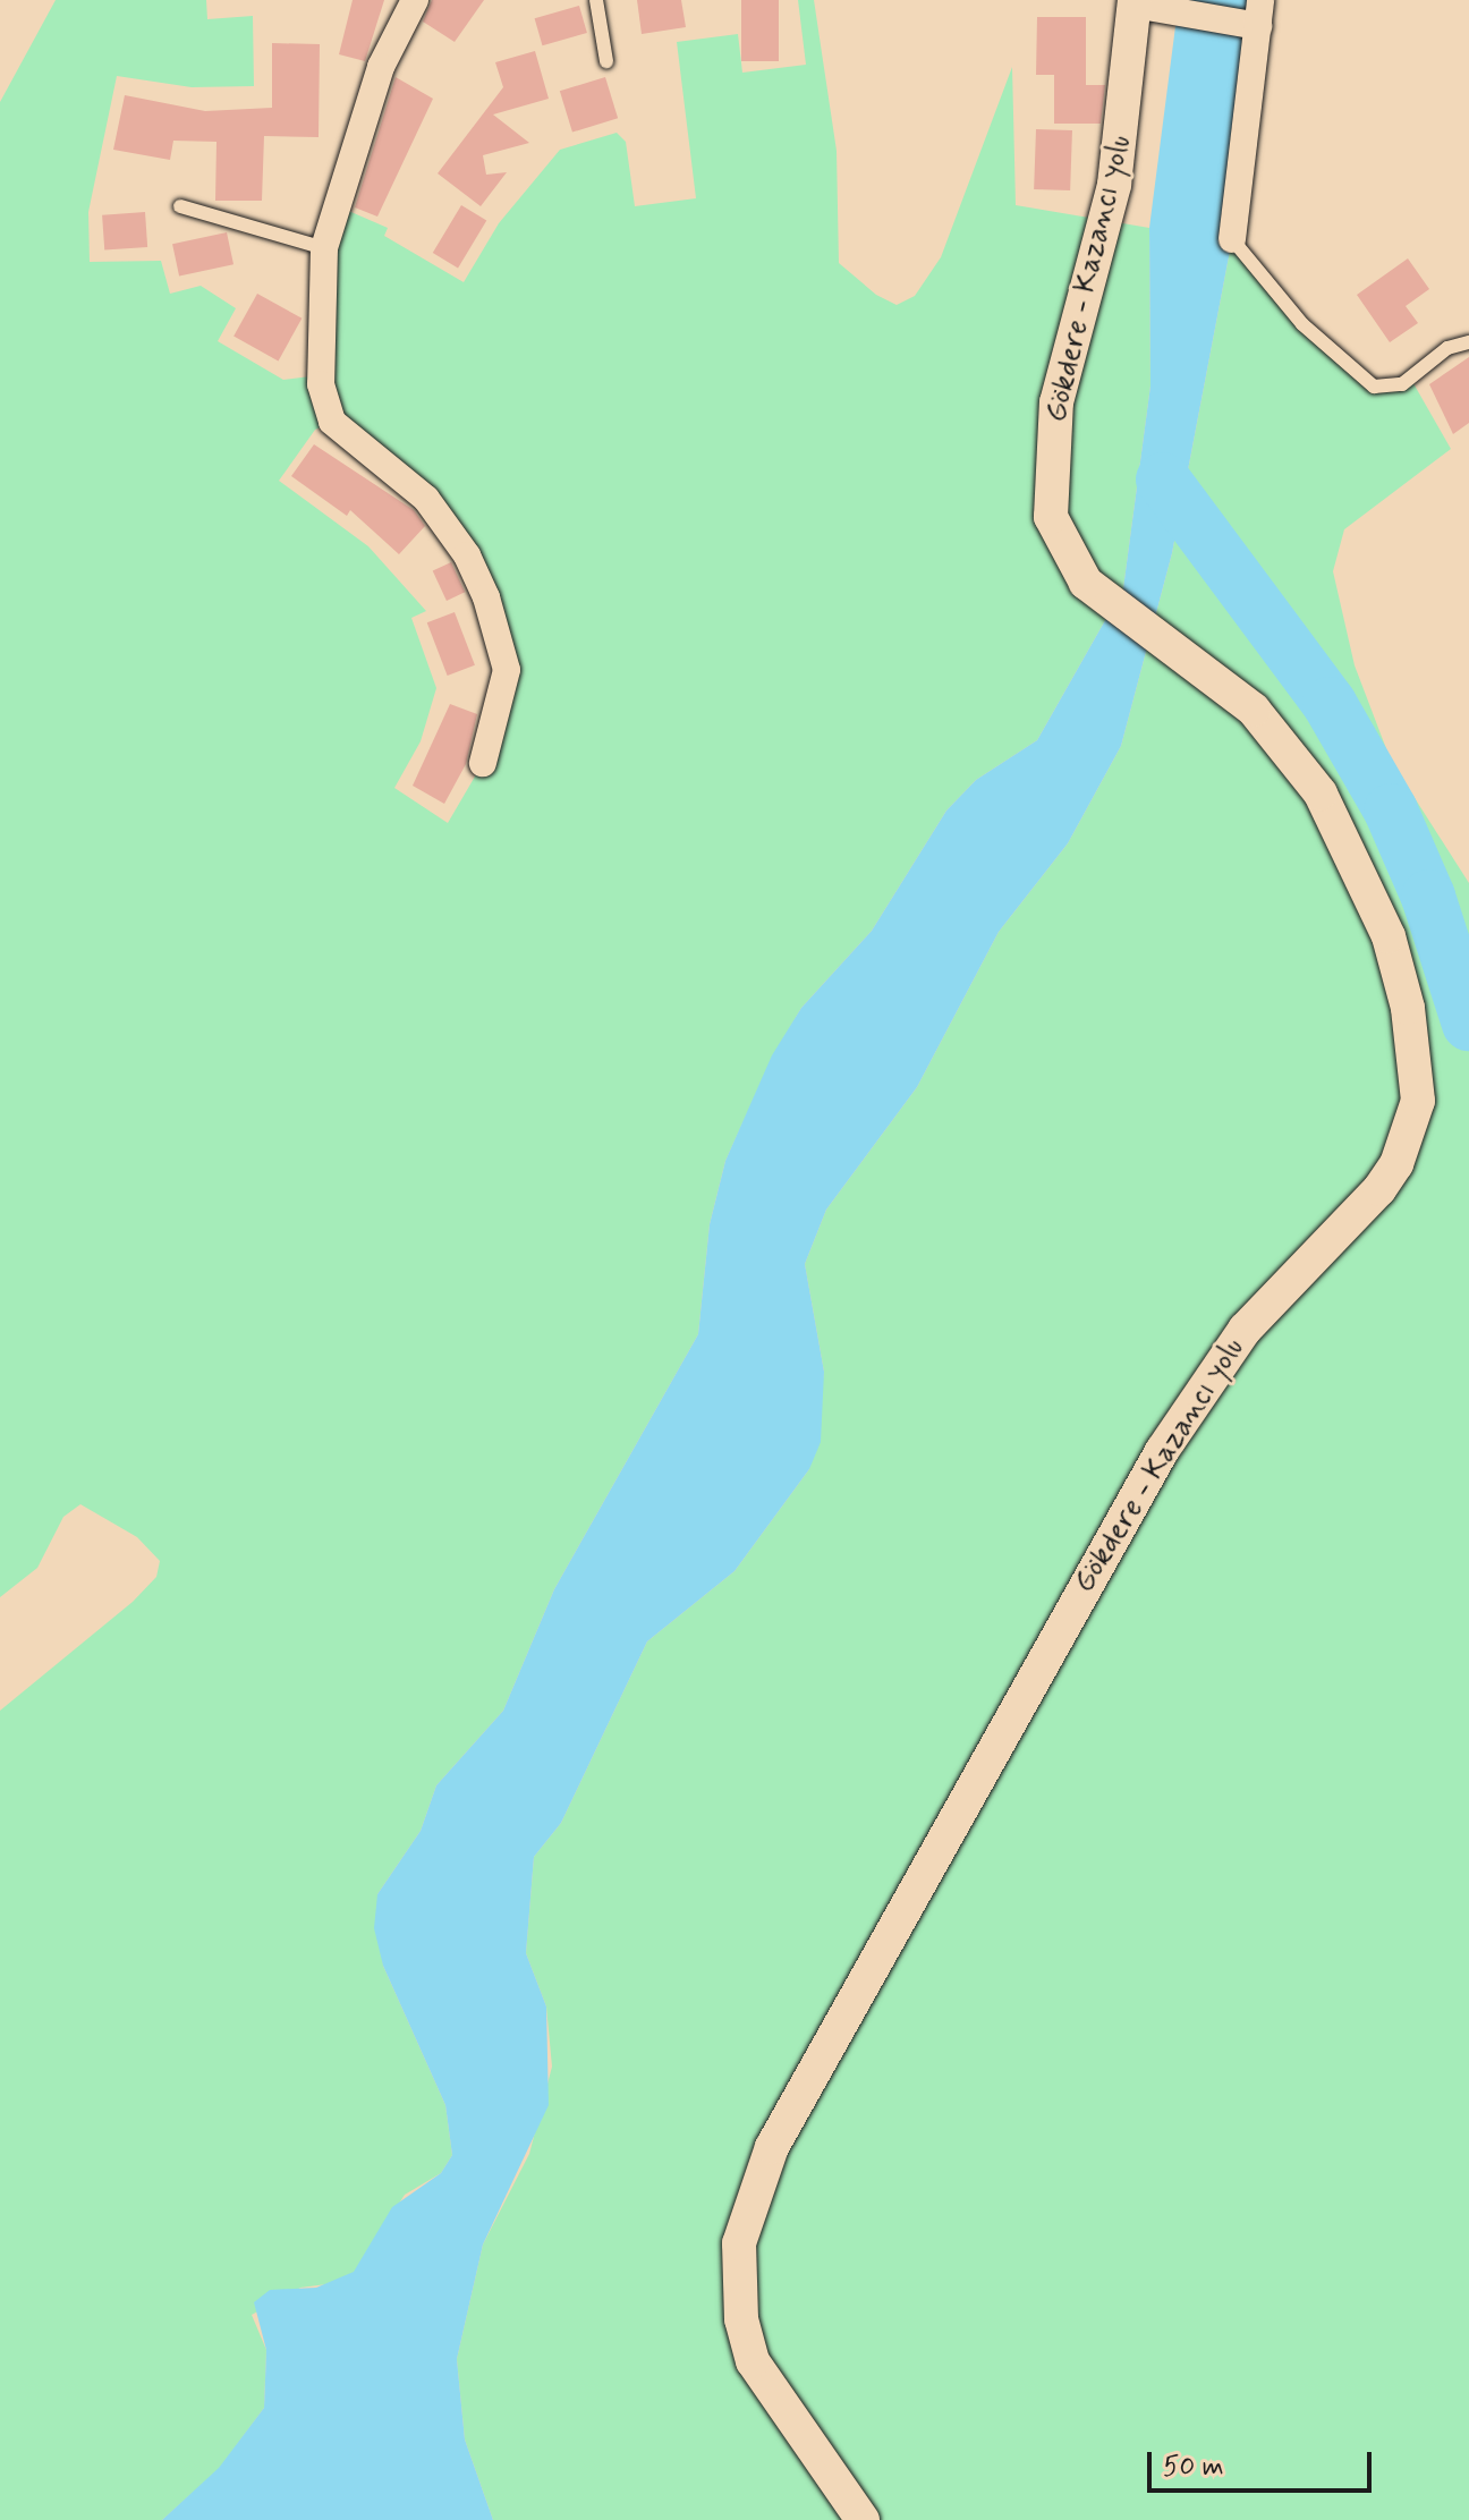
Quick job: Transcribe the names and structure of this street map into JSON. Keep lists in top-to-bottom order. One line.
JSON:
{"streets":{"street":["Gökdere - Kazancı yolu"]},"scale_bar":"50 m"}
